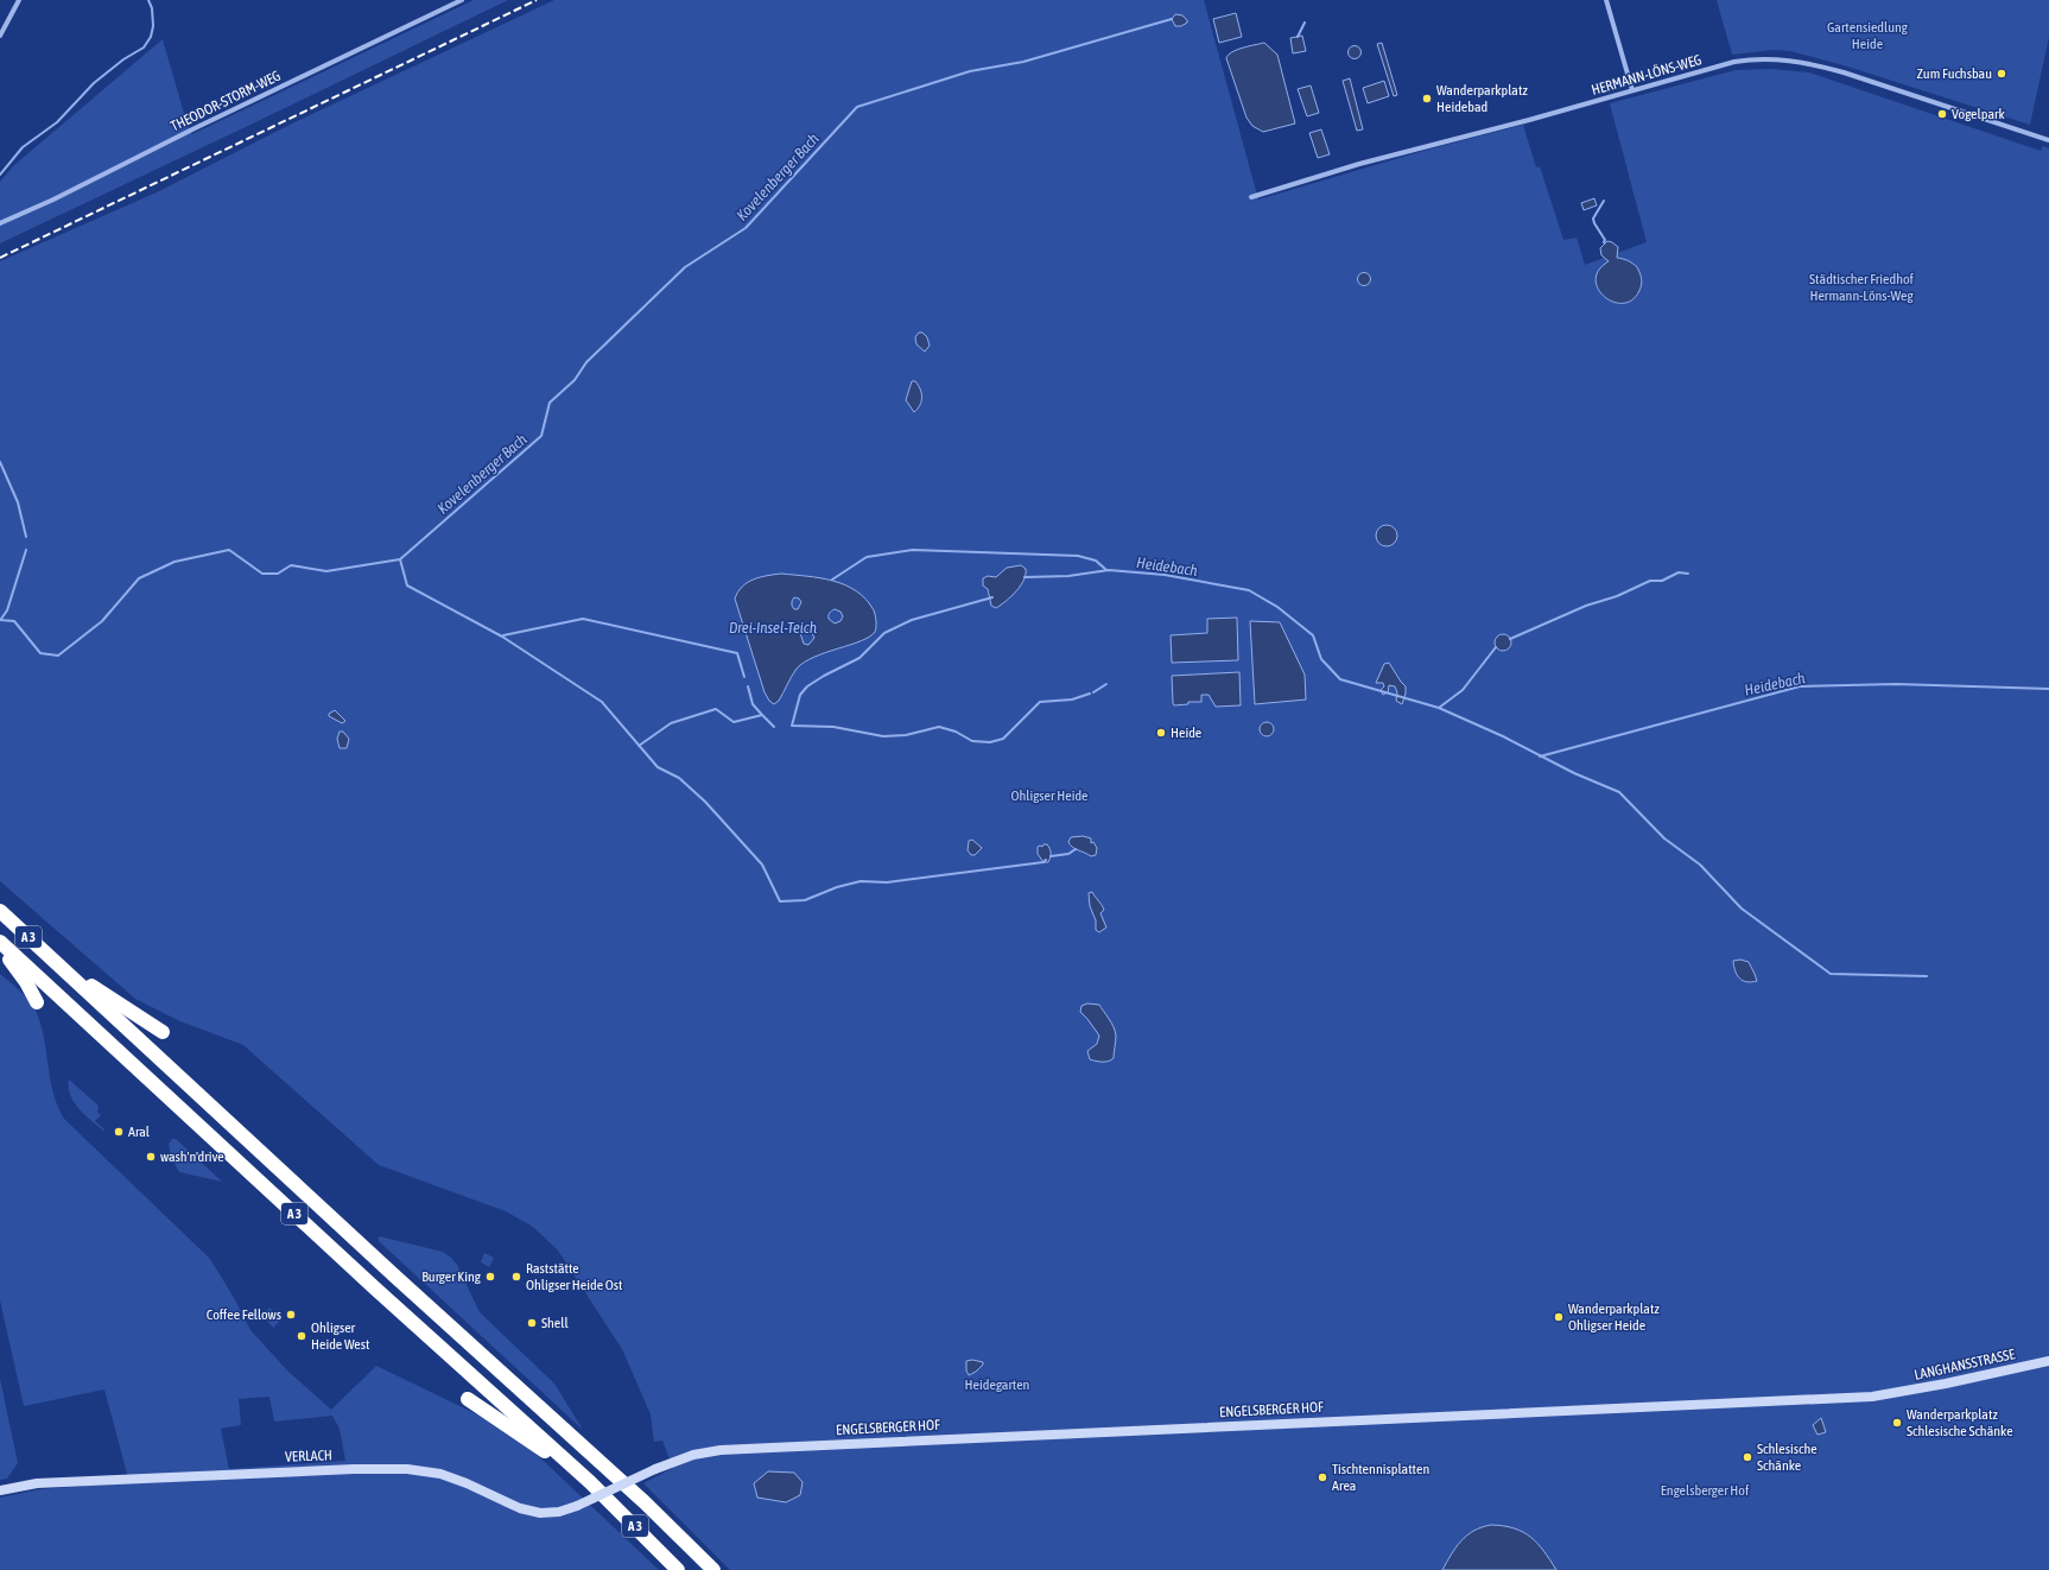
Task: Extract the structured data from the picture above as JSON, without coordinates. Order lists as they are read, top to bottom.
{
  "streets": {
    "highway": ["A 3"],
    "street": [
      "HERMANN-LÖNS-WEG",
      "THEODOR-STORM-WEG",
      "LANGHANSSTRASSE",
      "ENGELSBERGER HOF",
      "VERLACH"
    ]
  },
  "crossings": [
    ["LANGHANSSTRASSE", "ENGELSBERGER HOF"],
    ["ENGELSBERGER HOF", "VERLACH"]
  ],
  "water": ["Kovelenberger Bach", "Heidebach", "Drei-Insel-Teich"],
  "parks": [
    "Gartensiedlung Heide",
    "Städtischer Friedhof Hermann-Löns-Weg",
    "Ohligser Heide",
    "Heidegarten",
    "Engelsberger Hof"
  ],
  "places": [
    "Zum Fuchsbau",
    "Wanderparkplatz Heidebad",
    "Vogelpark",
    "Heide",
    "Aral",
    "wash'n'drive",
    "Burger King",
    "Raststätte Ohligser Heide Ost",
    "Coffee Fellows",
    "Wanderparkplatz Ohligser Heide",
    "Shell",
    "Ohligser Heide West",
    "Wanderparkplatz Schlesische Schänke",
    "Schlesische Schänke",
    "Tischtennisplatten Area"
  ]
}
